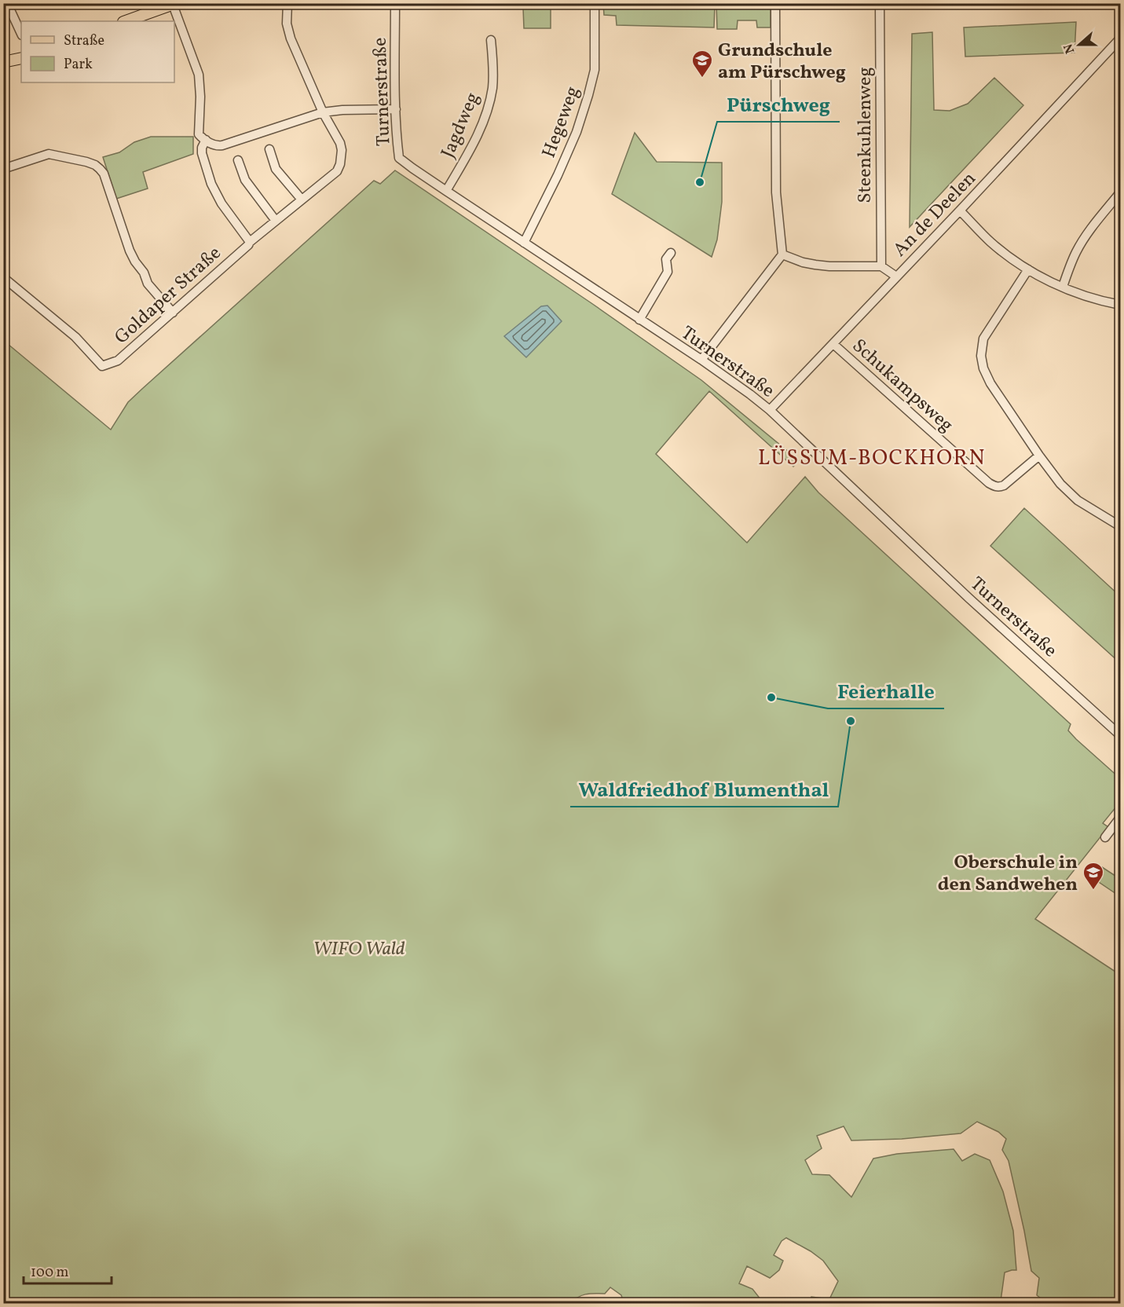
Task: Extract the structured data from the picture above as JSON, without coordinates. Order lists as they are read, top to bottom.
{
  "streets": {
    "street": [
      "Turnerstraße",
      "Hegeweg",
      "Jagdweg",
      "Steenkuhlenweg",
      "An de Deelen",
      "Goldaper Straße",
      "Schukampsweg"
    ]
  },
  "crossings": [
    ["Turnerstraße", "Hegeweg"],
    ["Turnerstraße", "Jagdweg"],
    ["Turnerstraße", "An de Deelen"],
    ["An de Deelen", "Schukampsweg"]
  ],
  "districts": ["LÜSSUM-BOCKHORN"],
  "parks": ["WIFO Wald"],
  "places": {
    "school or university": ["Grundschule am Pürschweg", "Oberschule in den Sandwehen"],
    "other": ["Pürschweg", "Feierhalle", "Waldfriedhof Blumenthal"]
  },
  "legend": ["Straße", "Park"],
  "scale_bar": "100 m",
  "north": "left"
}
